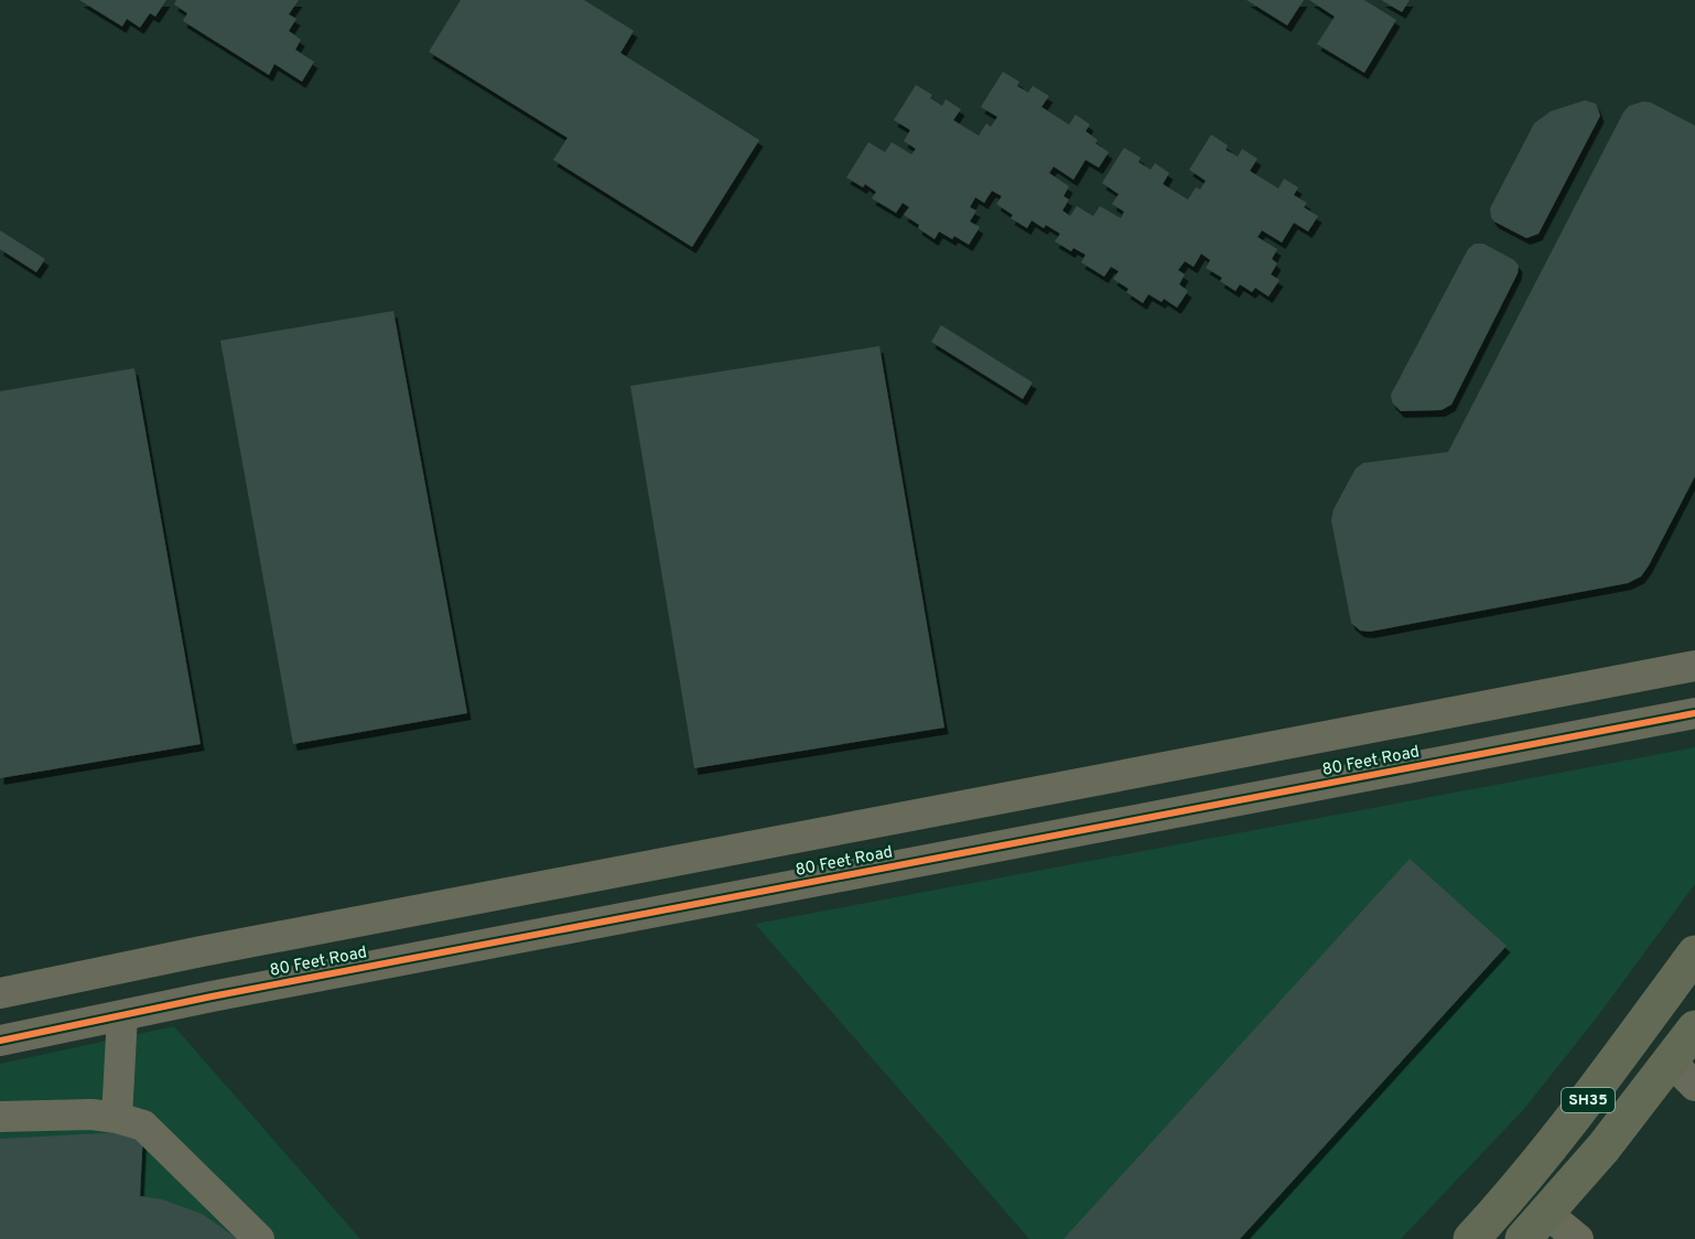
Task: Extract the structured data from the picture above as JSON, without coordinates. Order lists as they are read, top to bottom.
{
  "streets": {
    "main road": ["SH35"],
    "street": ["80 Feet Road"]
  }
}
